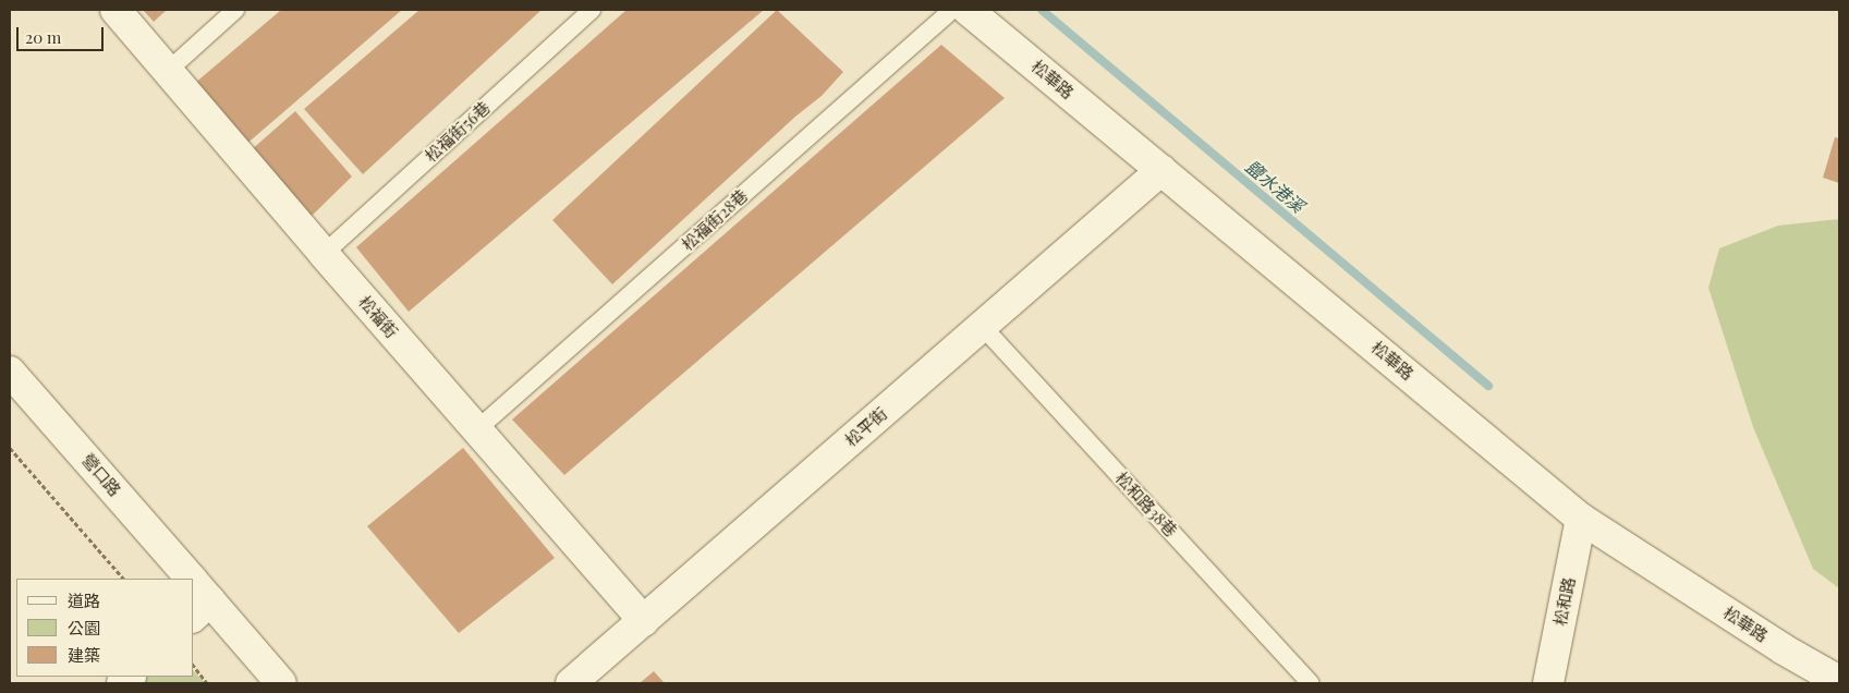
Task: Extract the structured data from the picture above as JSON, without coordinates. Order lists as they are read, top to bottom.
{
  "streets": {
    "street": [
      "松華路",
      "松福街",
      "松平街",
      "營口路",
      "松和路"
    ],
    "lane": ["松福街56巷", "松福街28巷", "松和路38巷"]
  },
  "crossings": [
    ["松華路", "松平街"],
    ["松華路", "松和路"],
    ["松福街56巷", "松福街"],
    ["松福街28巷", "松福街"],
    ["松福街", "松平街"],
    ["松平街", "松和路38巷"]
  ],
  "water": ["鹽水港溪"],
  "legend": ["道路", "公園", "建築"],
  "scale_bar": "20 m"
}
